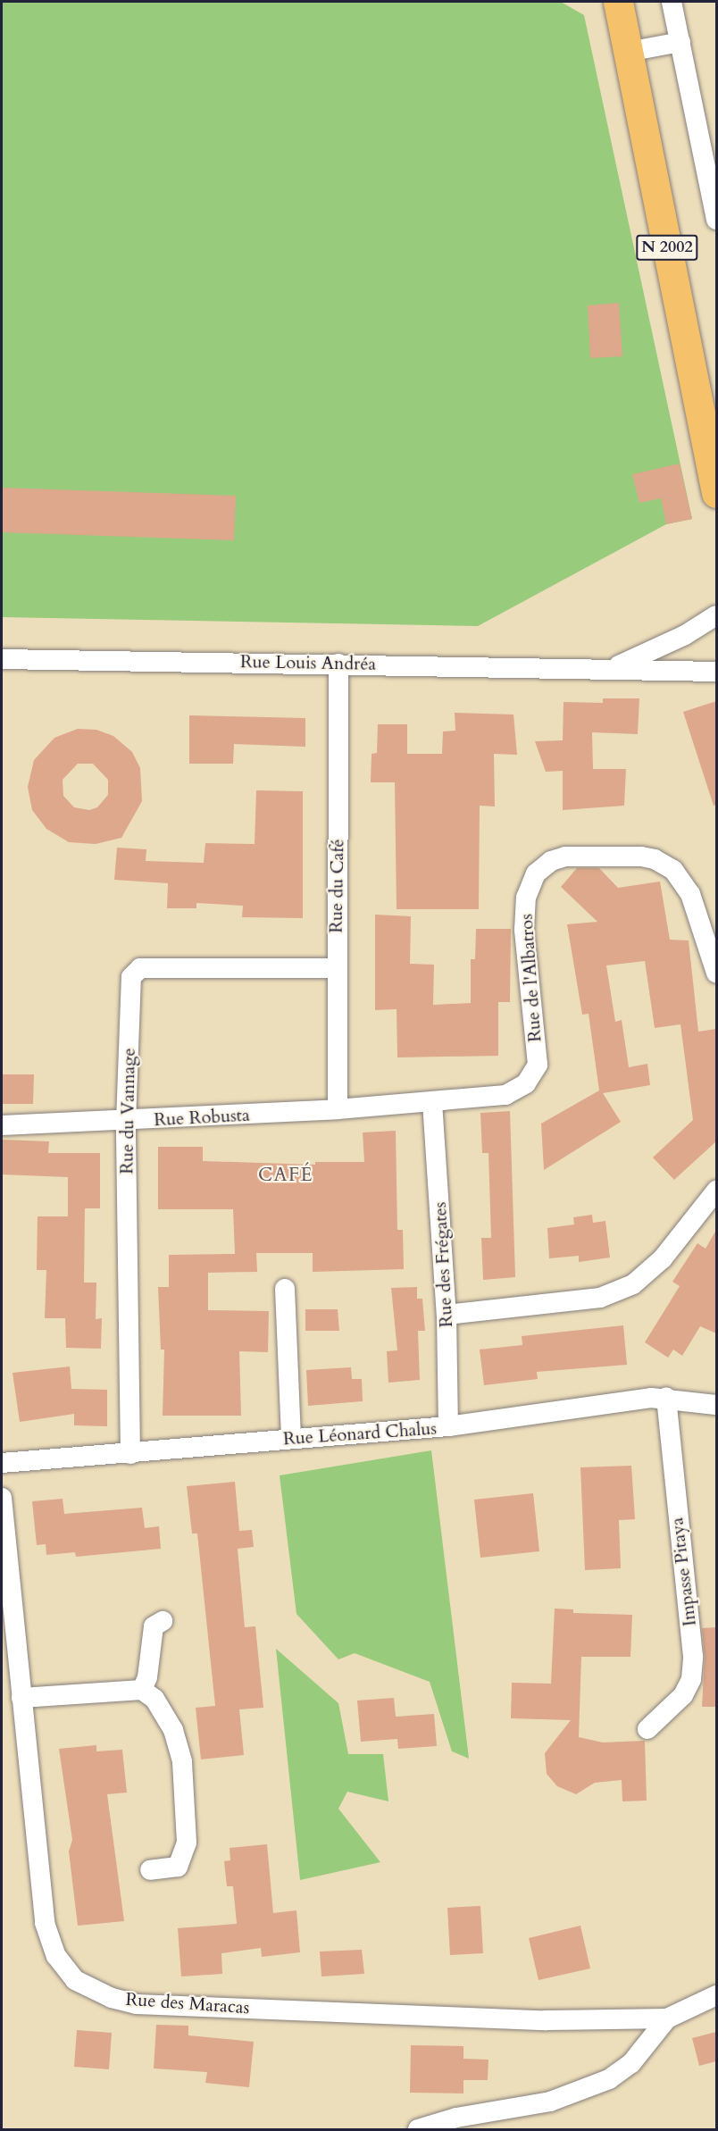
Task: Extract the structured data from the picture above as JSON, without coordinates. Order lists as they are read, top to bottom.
{
  "streets": {
    "main road": ["N 2002"],
    "street": [
      "Rue Louis Andréa",
      "Rue du Café",
      "Rue de l'Albatros",
      "Rue du Vannage",
      "Rue Robusta",
      "Rue des Frégates",
      "Rue Léonard Chalus",
      "Impasse Pitaya",
      "Rue des Maracas"
    ]
  },
  "crossings": [
    ["Rue Louis Andréa", "Rue du Café"],
    ["Rue du Café", "Rue du Vannage"],
    ["Rue du Café", "Rue Robusta"],
    ["Rue de l'Albatros", "Rue Robusta"],
    ["Rue de l'Albatros", "Rue des Frégates"],
    ["Rue du Vannage", "Rue Robusta"],
    ["Rue du Vannage", "Rue Léonard Chalus"],
    ["Rue Robusta", "Rue des Frégates"],
    ["Rue des Frégates", "Rue Léonard Chalus"],
    ["Rue Léonard Chalus", "Impasse Pitaya"]
  ],
  "districts": ["CAFÉ"]
}
